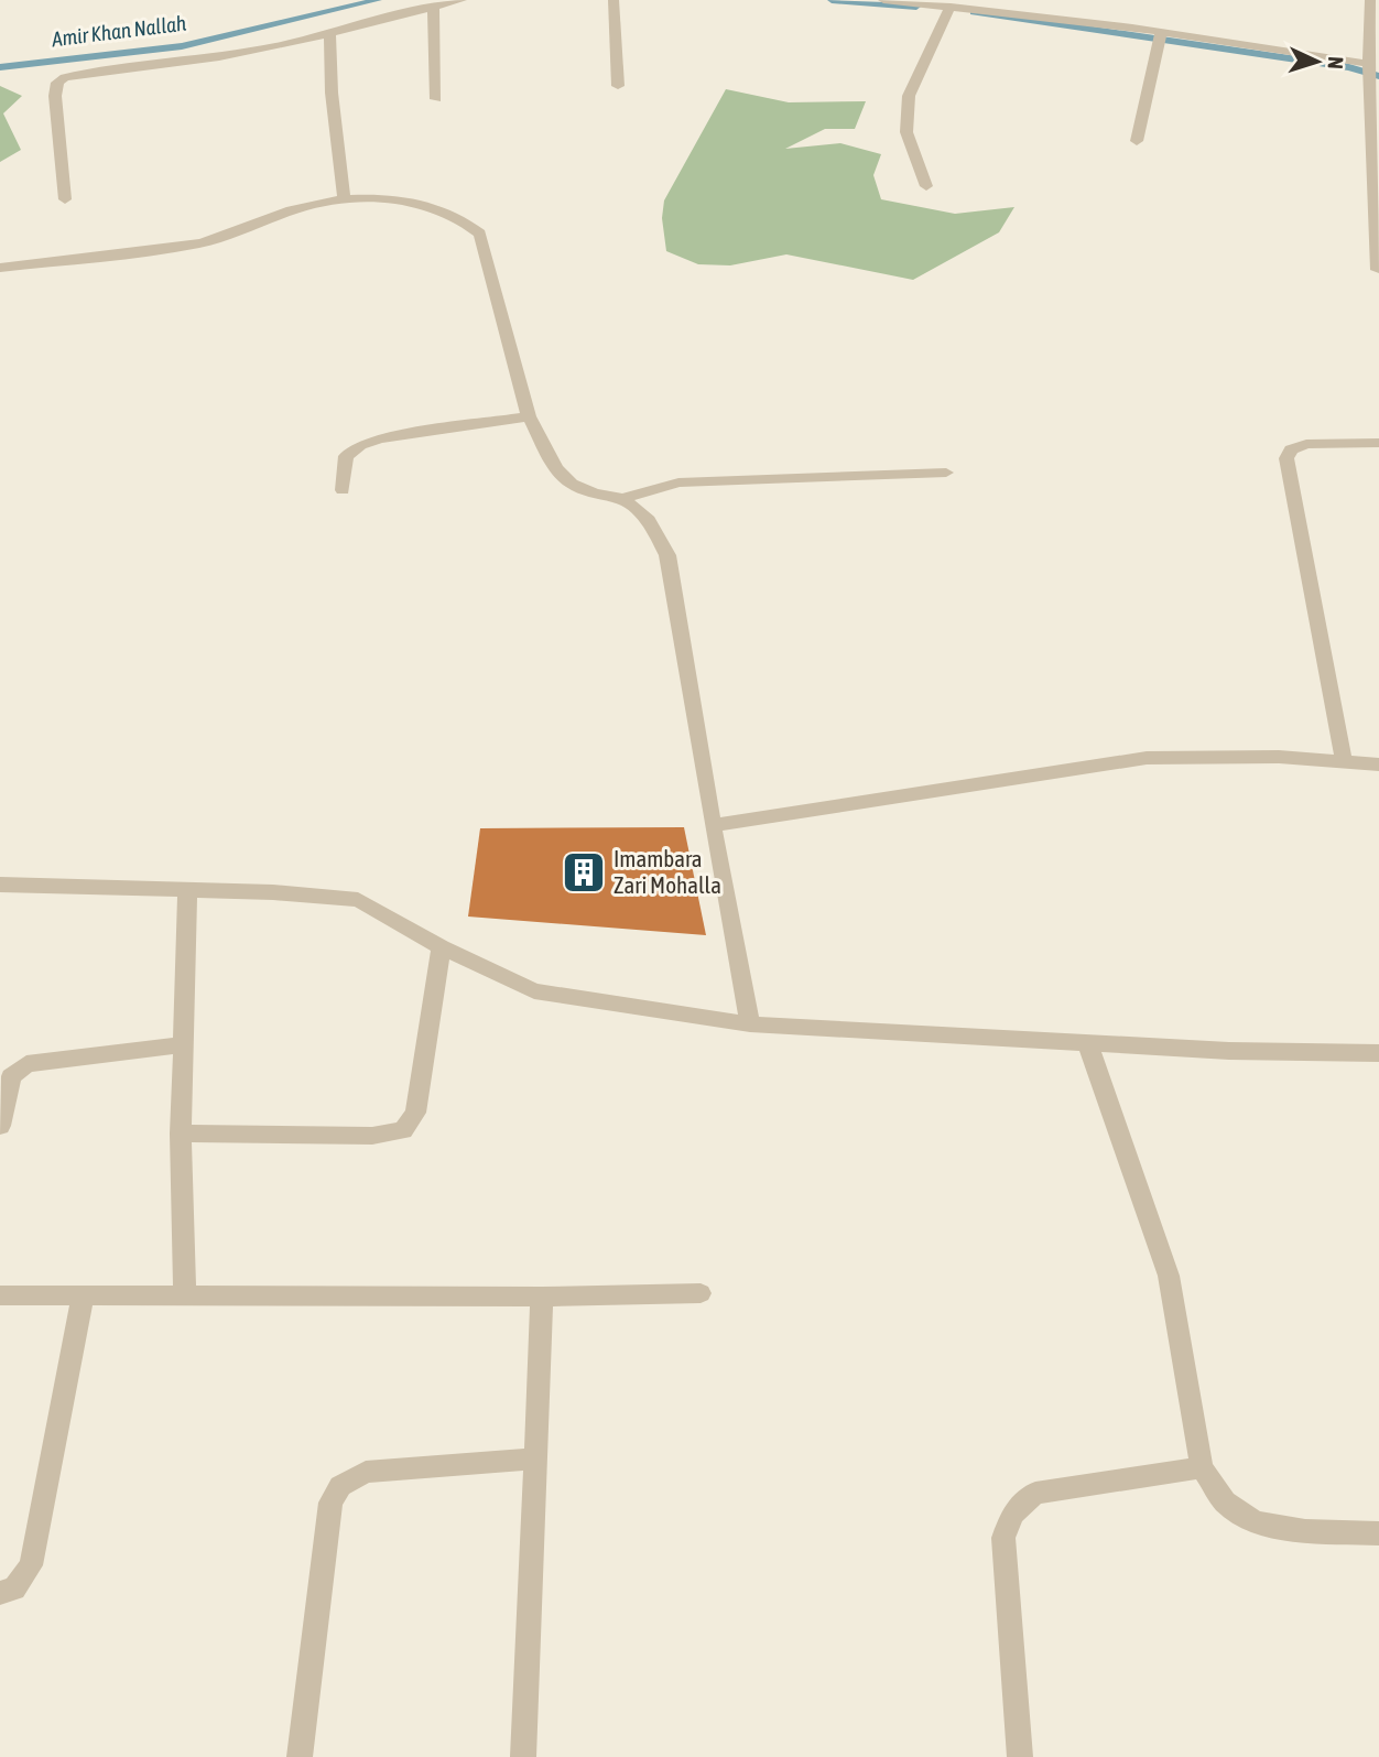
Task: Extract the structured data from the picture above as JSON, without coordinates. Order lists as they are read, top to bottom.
{
  "water": ["Amir Khan Nallah"],
  "places": {
    "building": ["Imambara Zari Mohalla"]
  },
  "north": "right"
}
